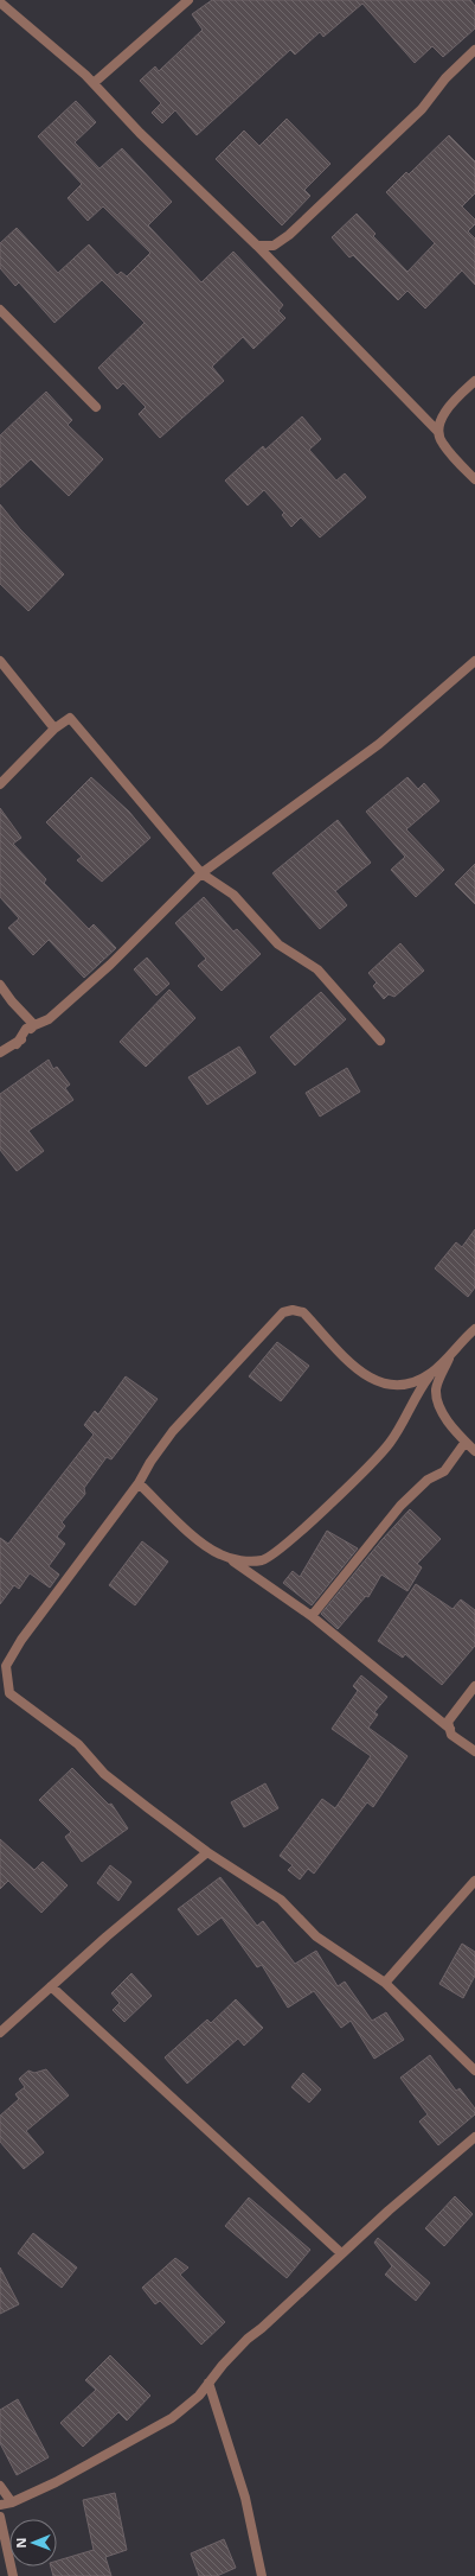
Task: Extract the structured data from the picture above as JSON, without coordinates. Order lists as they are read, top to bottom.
{
  "north": "left"
}
